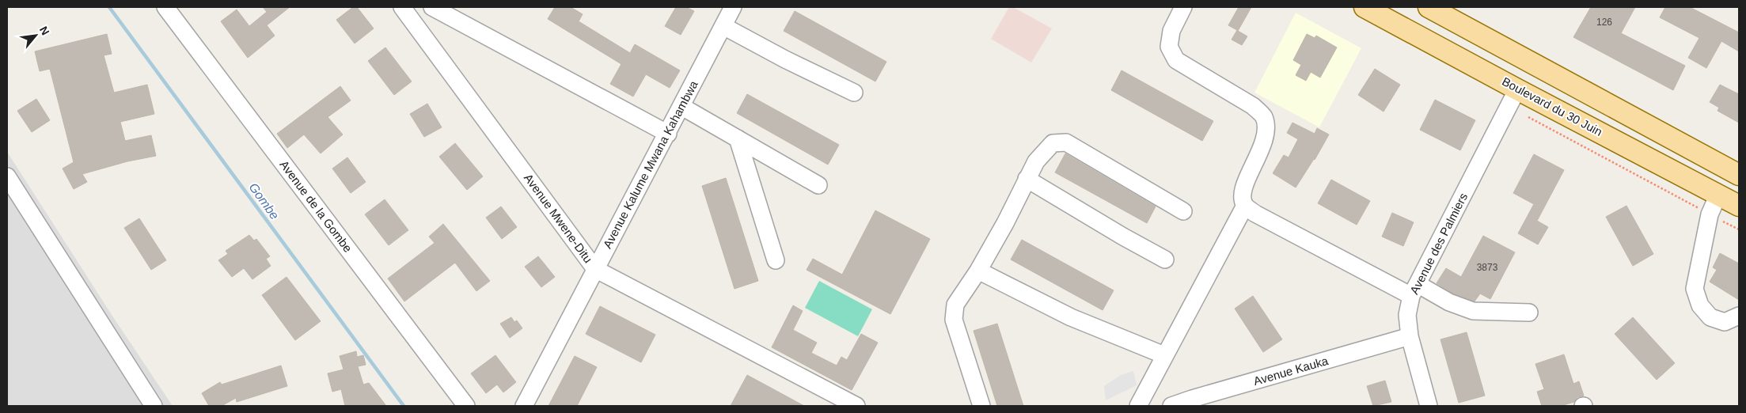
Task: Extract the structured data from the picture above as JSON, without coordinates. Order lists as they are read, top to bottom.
{
  "streets": {
    "main road": ["Boulevard du 30 Juin"],
    "street": [
      "Avenue Kalume Mwana Kahambwa",
      "Avenue de la Gombe",
      "Avenue Mwene-Ditu",
      "Avenue des Palmiers",
      "Avenue Kauka"
    ]
  },
  "crossings": [
    ["Boulevard du 30 Juin", "Avenue des Palmiers"],
    ["Avenue Kalume Mwana Kahambwa", "Avenue Mwene-Ditu"],
    ["Avenue des Palmiers", "Avenue Kauka"]
  ],
  "water": ["Gombe"],
  "house_numbers": ["126", "3873"],
  "north": "top right"
}
